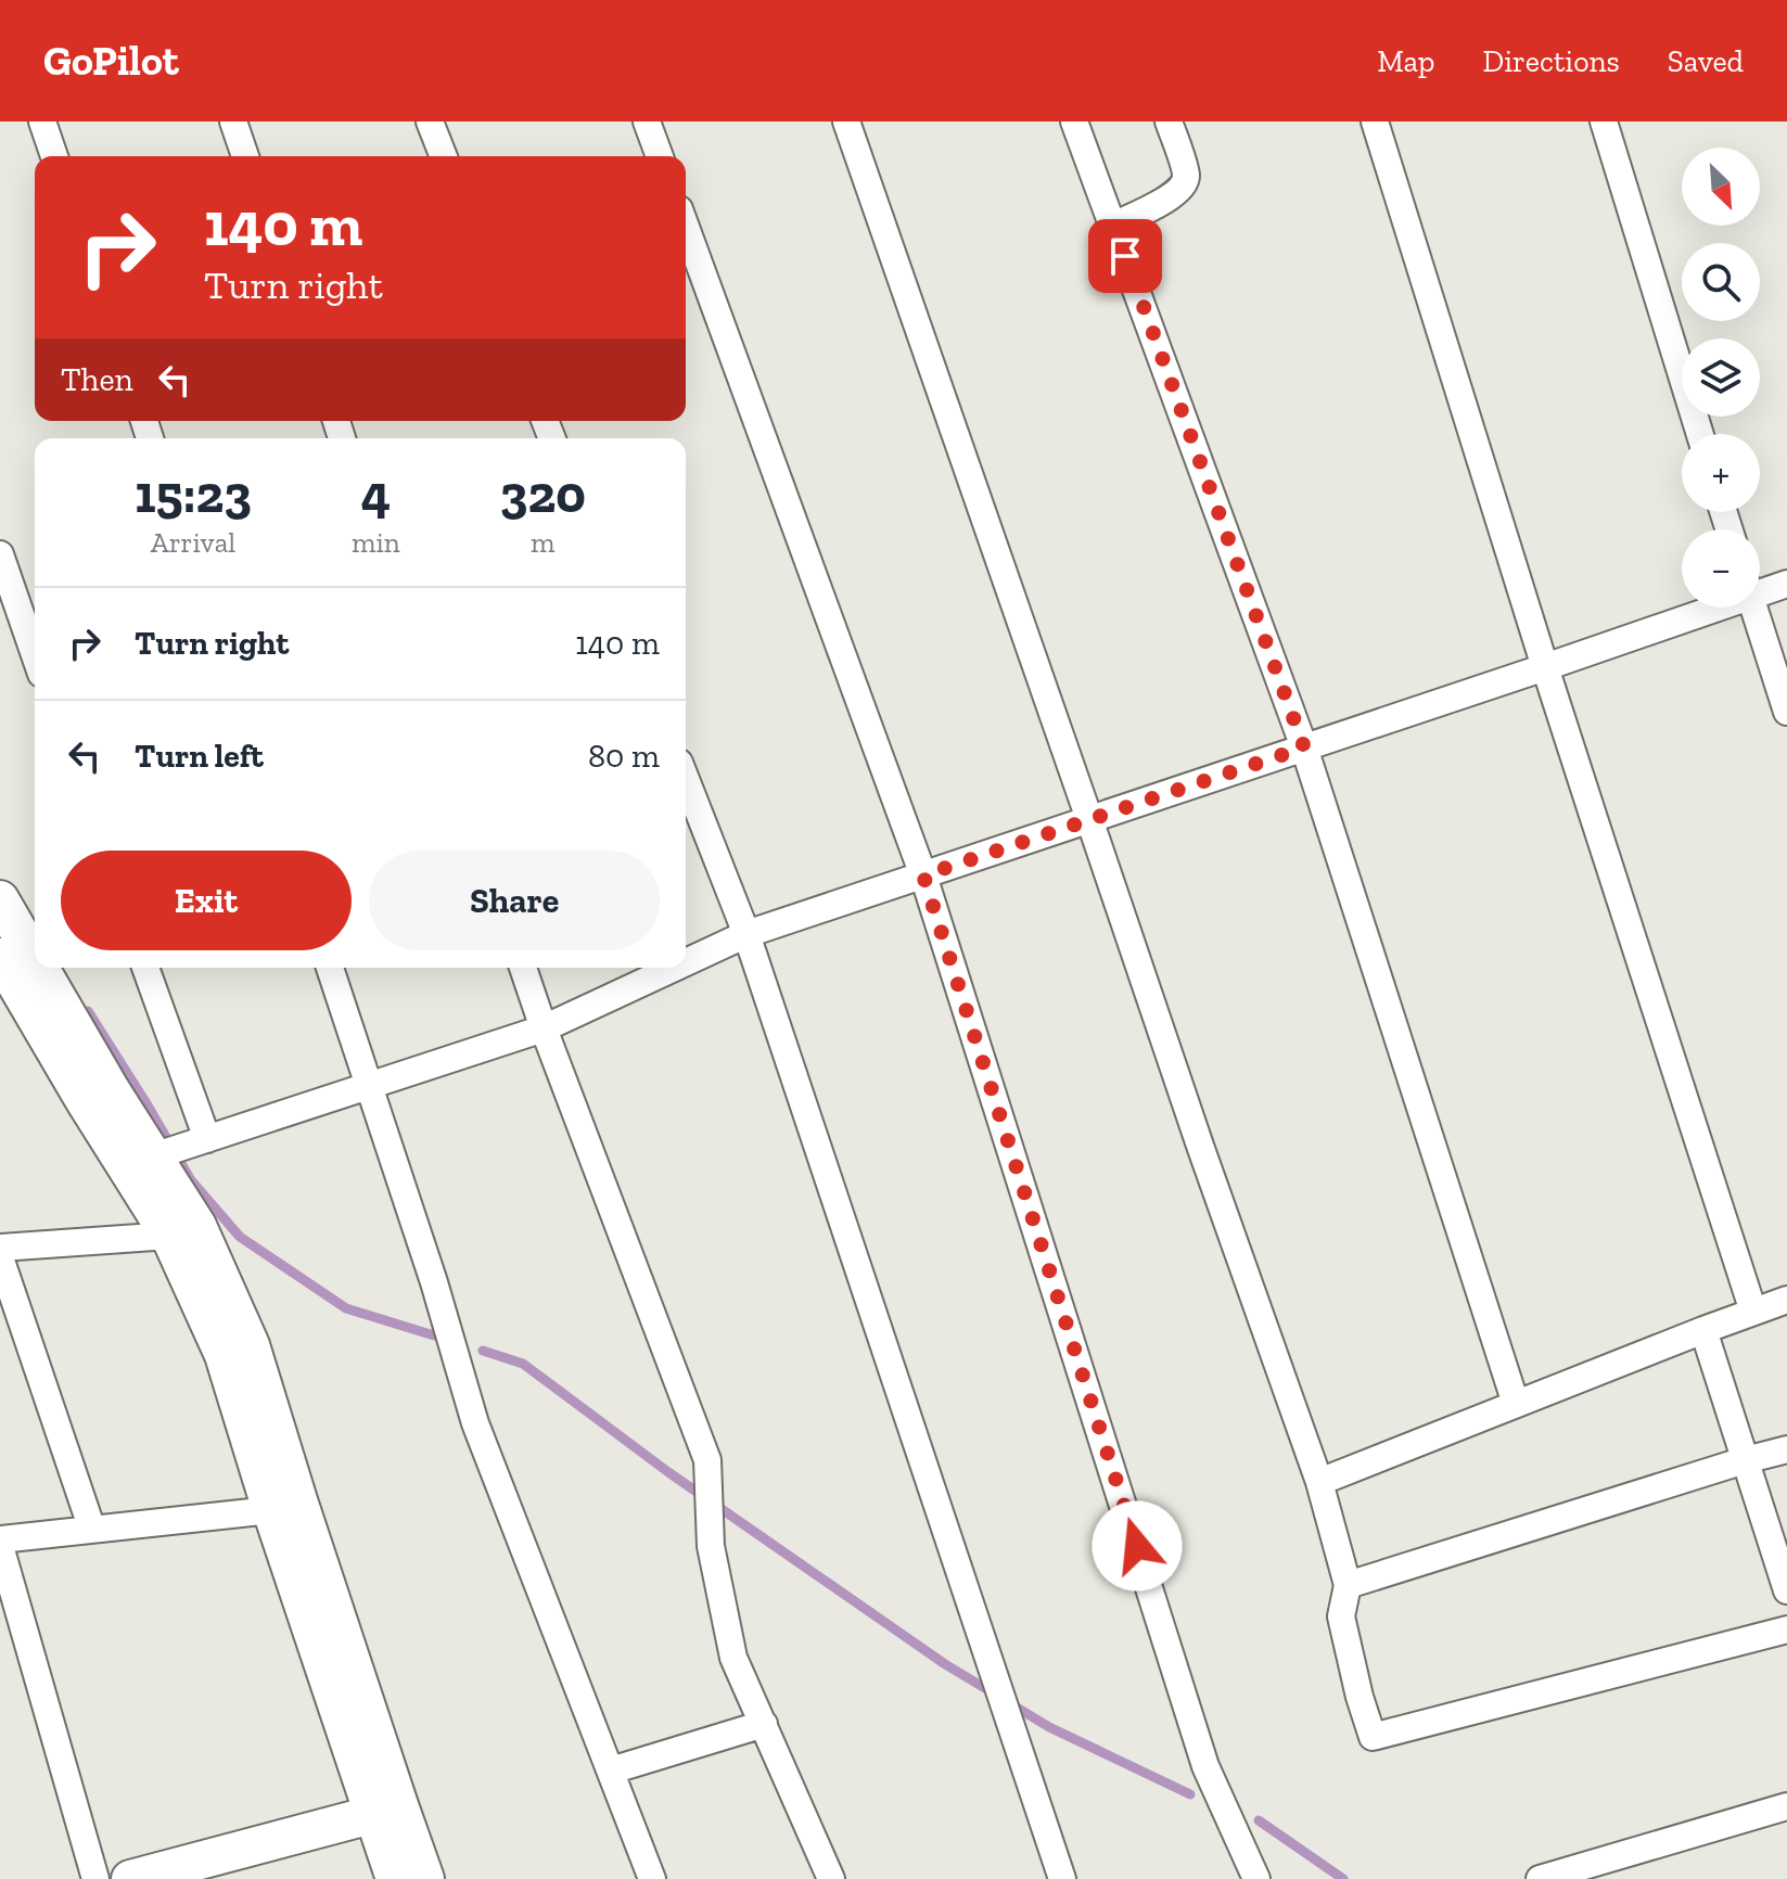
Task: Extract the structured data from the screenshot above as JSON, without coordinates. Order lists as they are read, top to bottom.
{
  "north": "bottom right",
  "page": {
    "header": "GoPilot",
    "nav": ["Map", "Directions", "Saved"],
    "map_buttons": ["+", "−"],
    "turn": ["140 m", "Turn right"],
    "then": "Then",
    "eta": [
      "15:23",
      "Arrival",
      "4",
      "min",
      "320",
      "m"
    ],
    "list": [
      {
        "name": "Turn right",
        "value": "140 m"
      },
      {
        "name": "Turn left",
        "value": "80 m"
      }
    ],
    "buttons": ["Exit", "Share"]
  }
}
